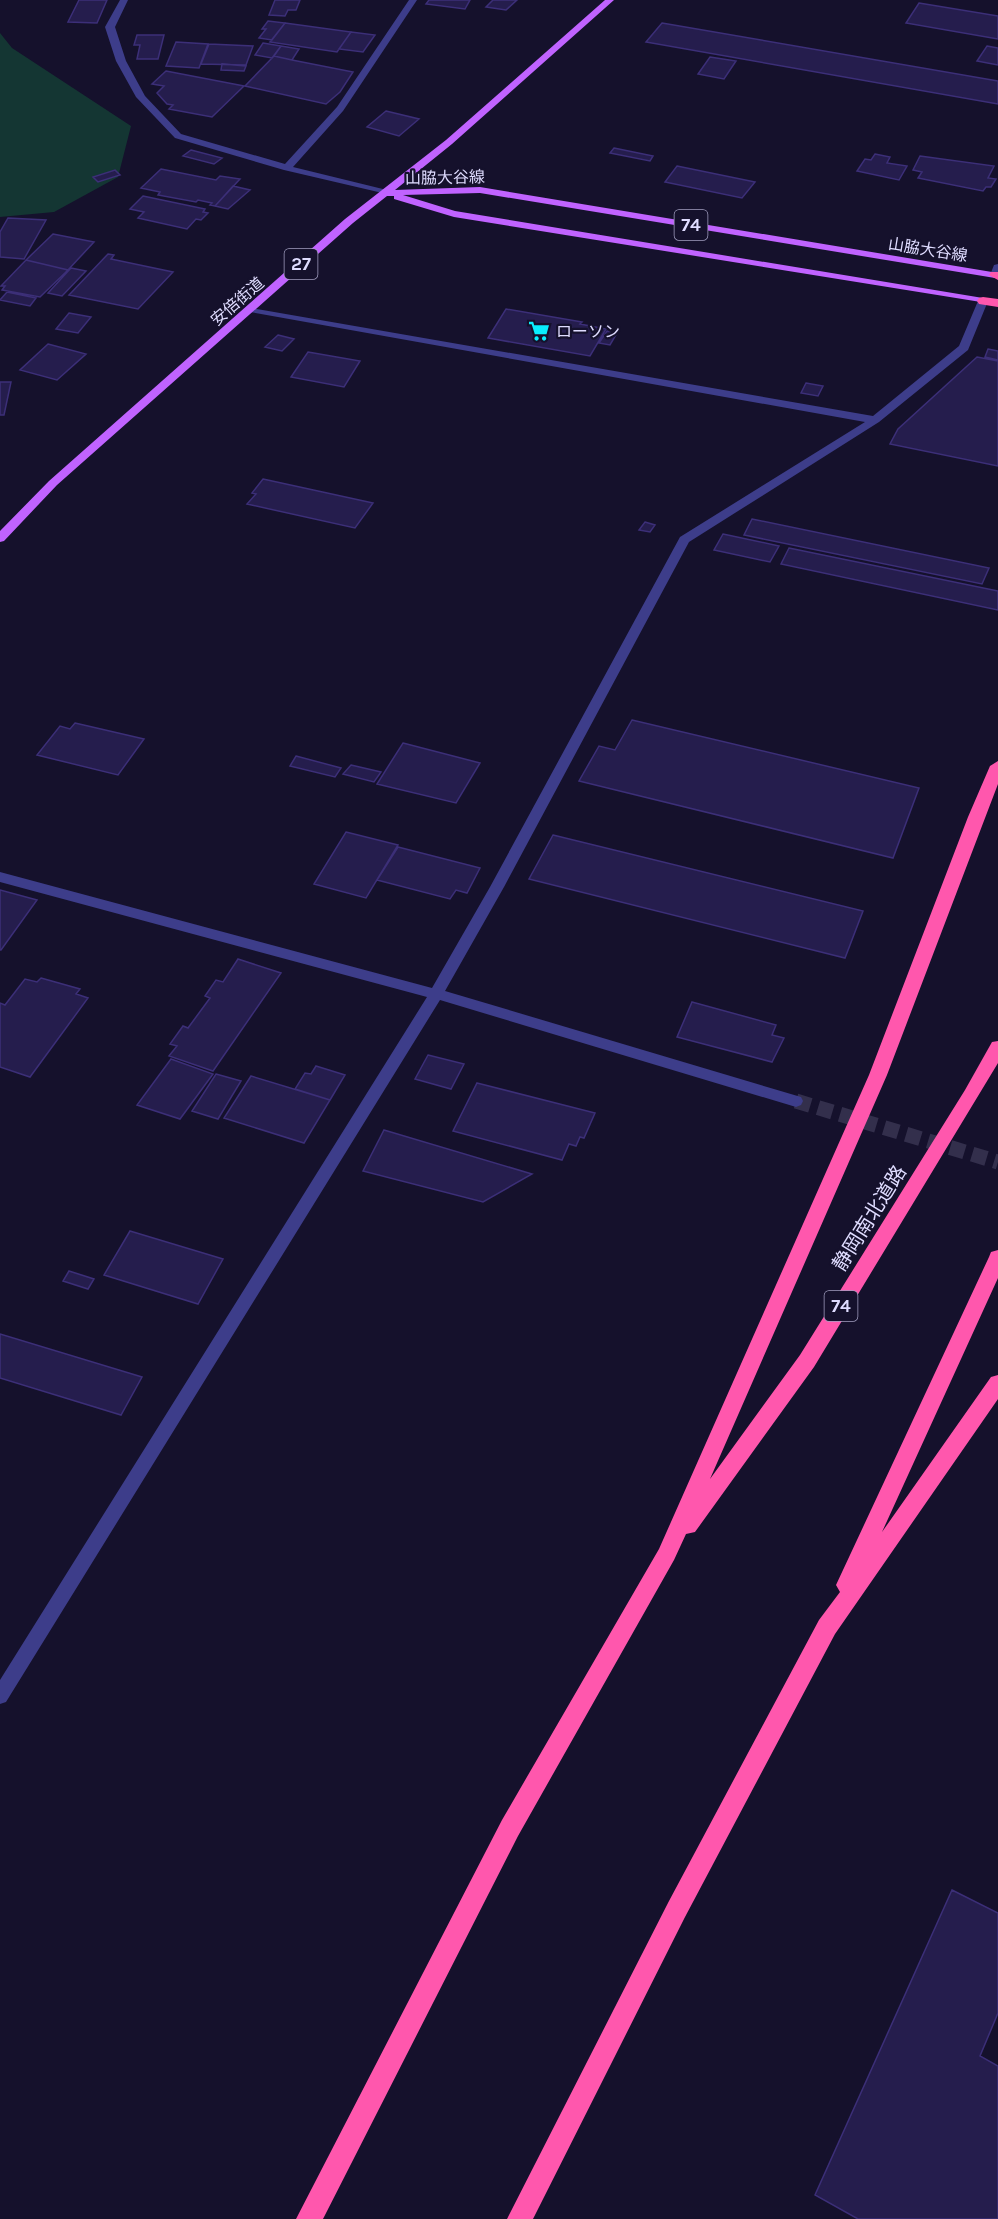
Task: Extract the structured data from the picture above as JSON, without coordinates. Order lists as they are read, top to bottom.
{
  "streets": {
    "highway": ["74", "静岡南北道路"],
    "main road": ["山脇大谷線", "27", "安倍街道"]
  },
  "crossings": [
    ["山脇大谷線", "安倍街道"]
  ],
  "places": {
    "supermarket": ["ローソン"]
  }
}
